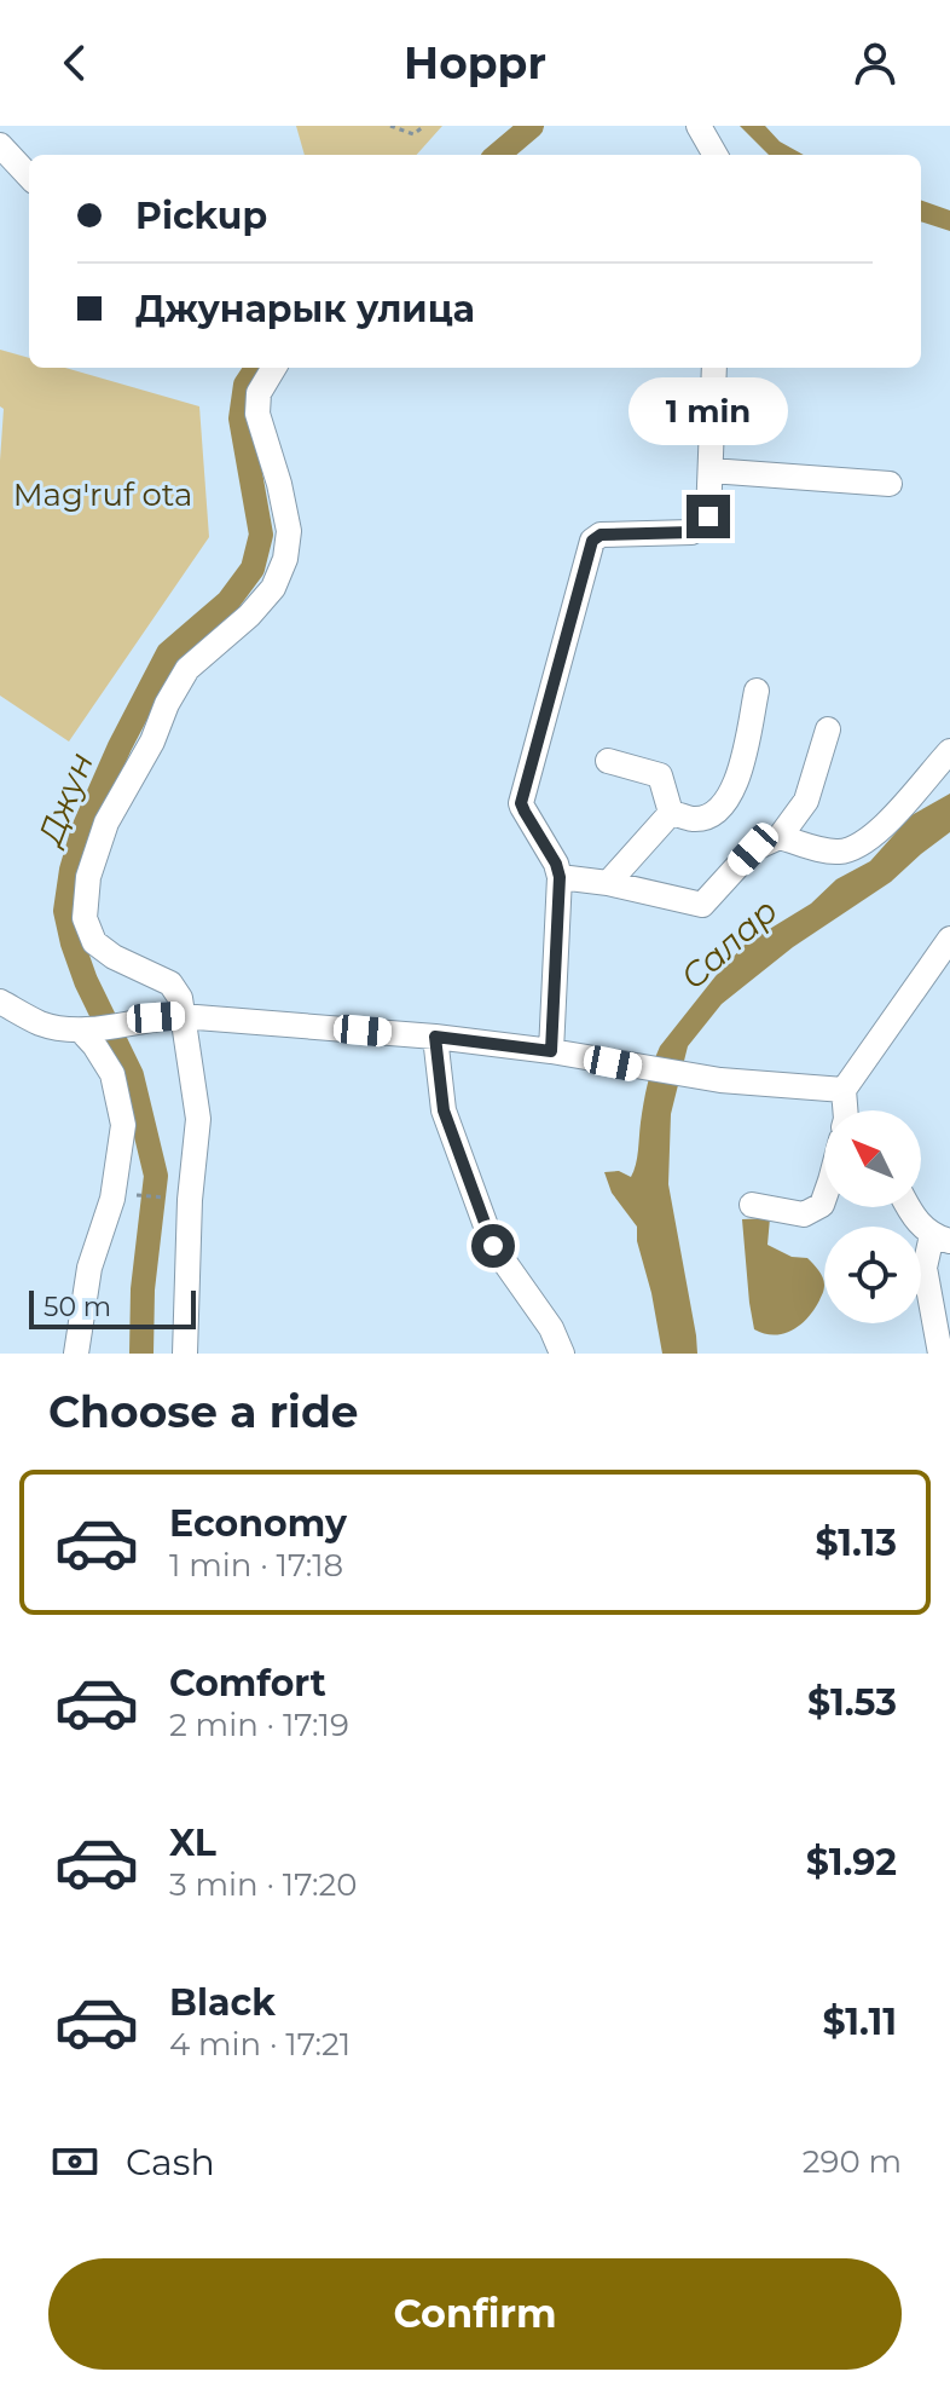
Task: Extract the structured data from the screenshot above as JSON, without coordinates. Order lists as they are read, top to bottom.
{
  "water": ["Джун", "Салар"],
  "parks": ["Mag'ruf ota"],
  "scale_bar": "50 m",
  "north": "top left",
  "page": {
    "header": "Hoppr",
    "banner": ["Pickup", "Джунарык улица"],
    "bubble": "1 min",
    "scale": "50 m",
    "heading": "Choose a ride",
    "list": [
      {
        "name": "Economy",
        "note": "1 min · 17:18",
        "value": "$1.13"
      },
      {
        "name": "Comfort",
        "note": "2 min · 17:19",
        "value": "$1.53"
      },
      {
        "name": "XL",
        "note": "3 min · 17:20",
        "value": "$1.92"
      },
      {
        "name": "Black",
        "note": "4 min · 17:21",
        "value": "$1.11"
      }
    ],
    "pay": ["Cash", "290 m"],
    "buttons": "Confirm"
  }
}
